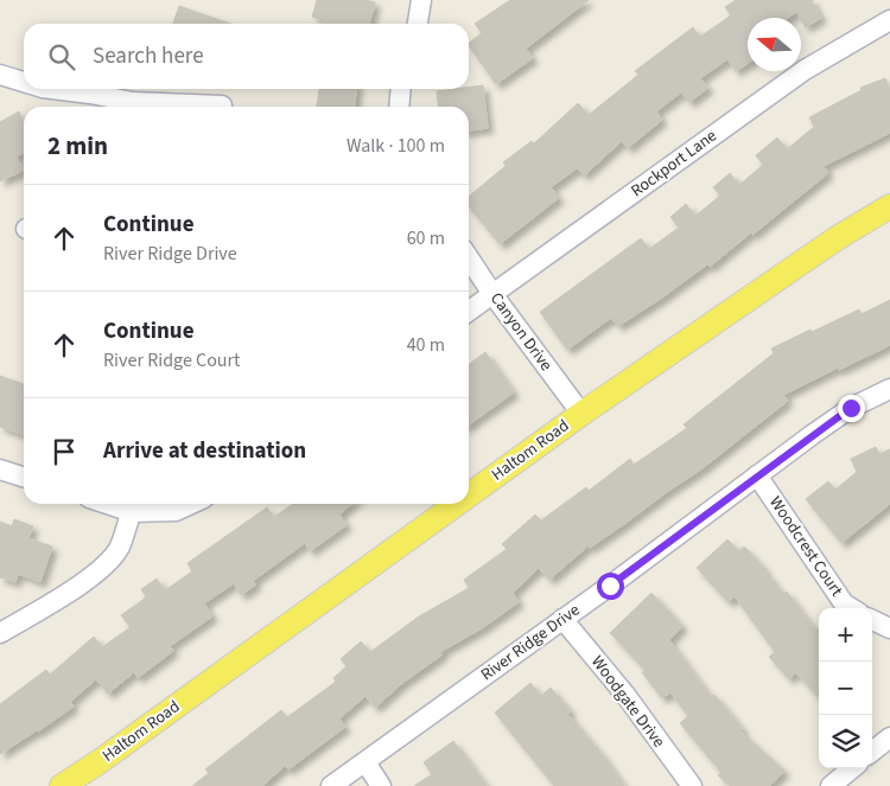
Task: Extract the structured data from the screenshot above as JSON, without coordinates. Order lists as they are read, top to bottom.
{
  "streets": {
    "main road": ["Haltom Road"],
    "street": [
      "Rockport Lane",
      "Canyon Drive",
      "Woodcrest Court",
      "River Ridge Drive",
      "Woodgate Drive"
    ]
  },
  "crossings": [
    ["Rockport Lane", "Canyon Drive"],
    ["Canyon Drive", "Haltom Road"],
    ["Woodcrest Court", "River Ridge Drive"],
    ["River Ridge Drive", "Woodgate Drive"]
  ],
  "north": "left",
  "page": {
    "search": "Search here",
    "heading": ["2 min", "Walk · 100 m"],
    "list": [
      ["Continue", "River Ridge Drive", "60 m"],
      ["Continue", "River Ridge Court", "40 m"],
      "Arrive at destination"
    ],
    "map_buttons": ["+", "−"]
  }
}
